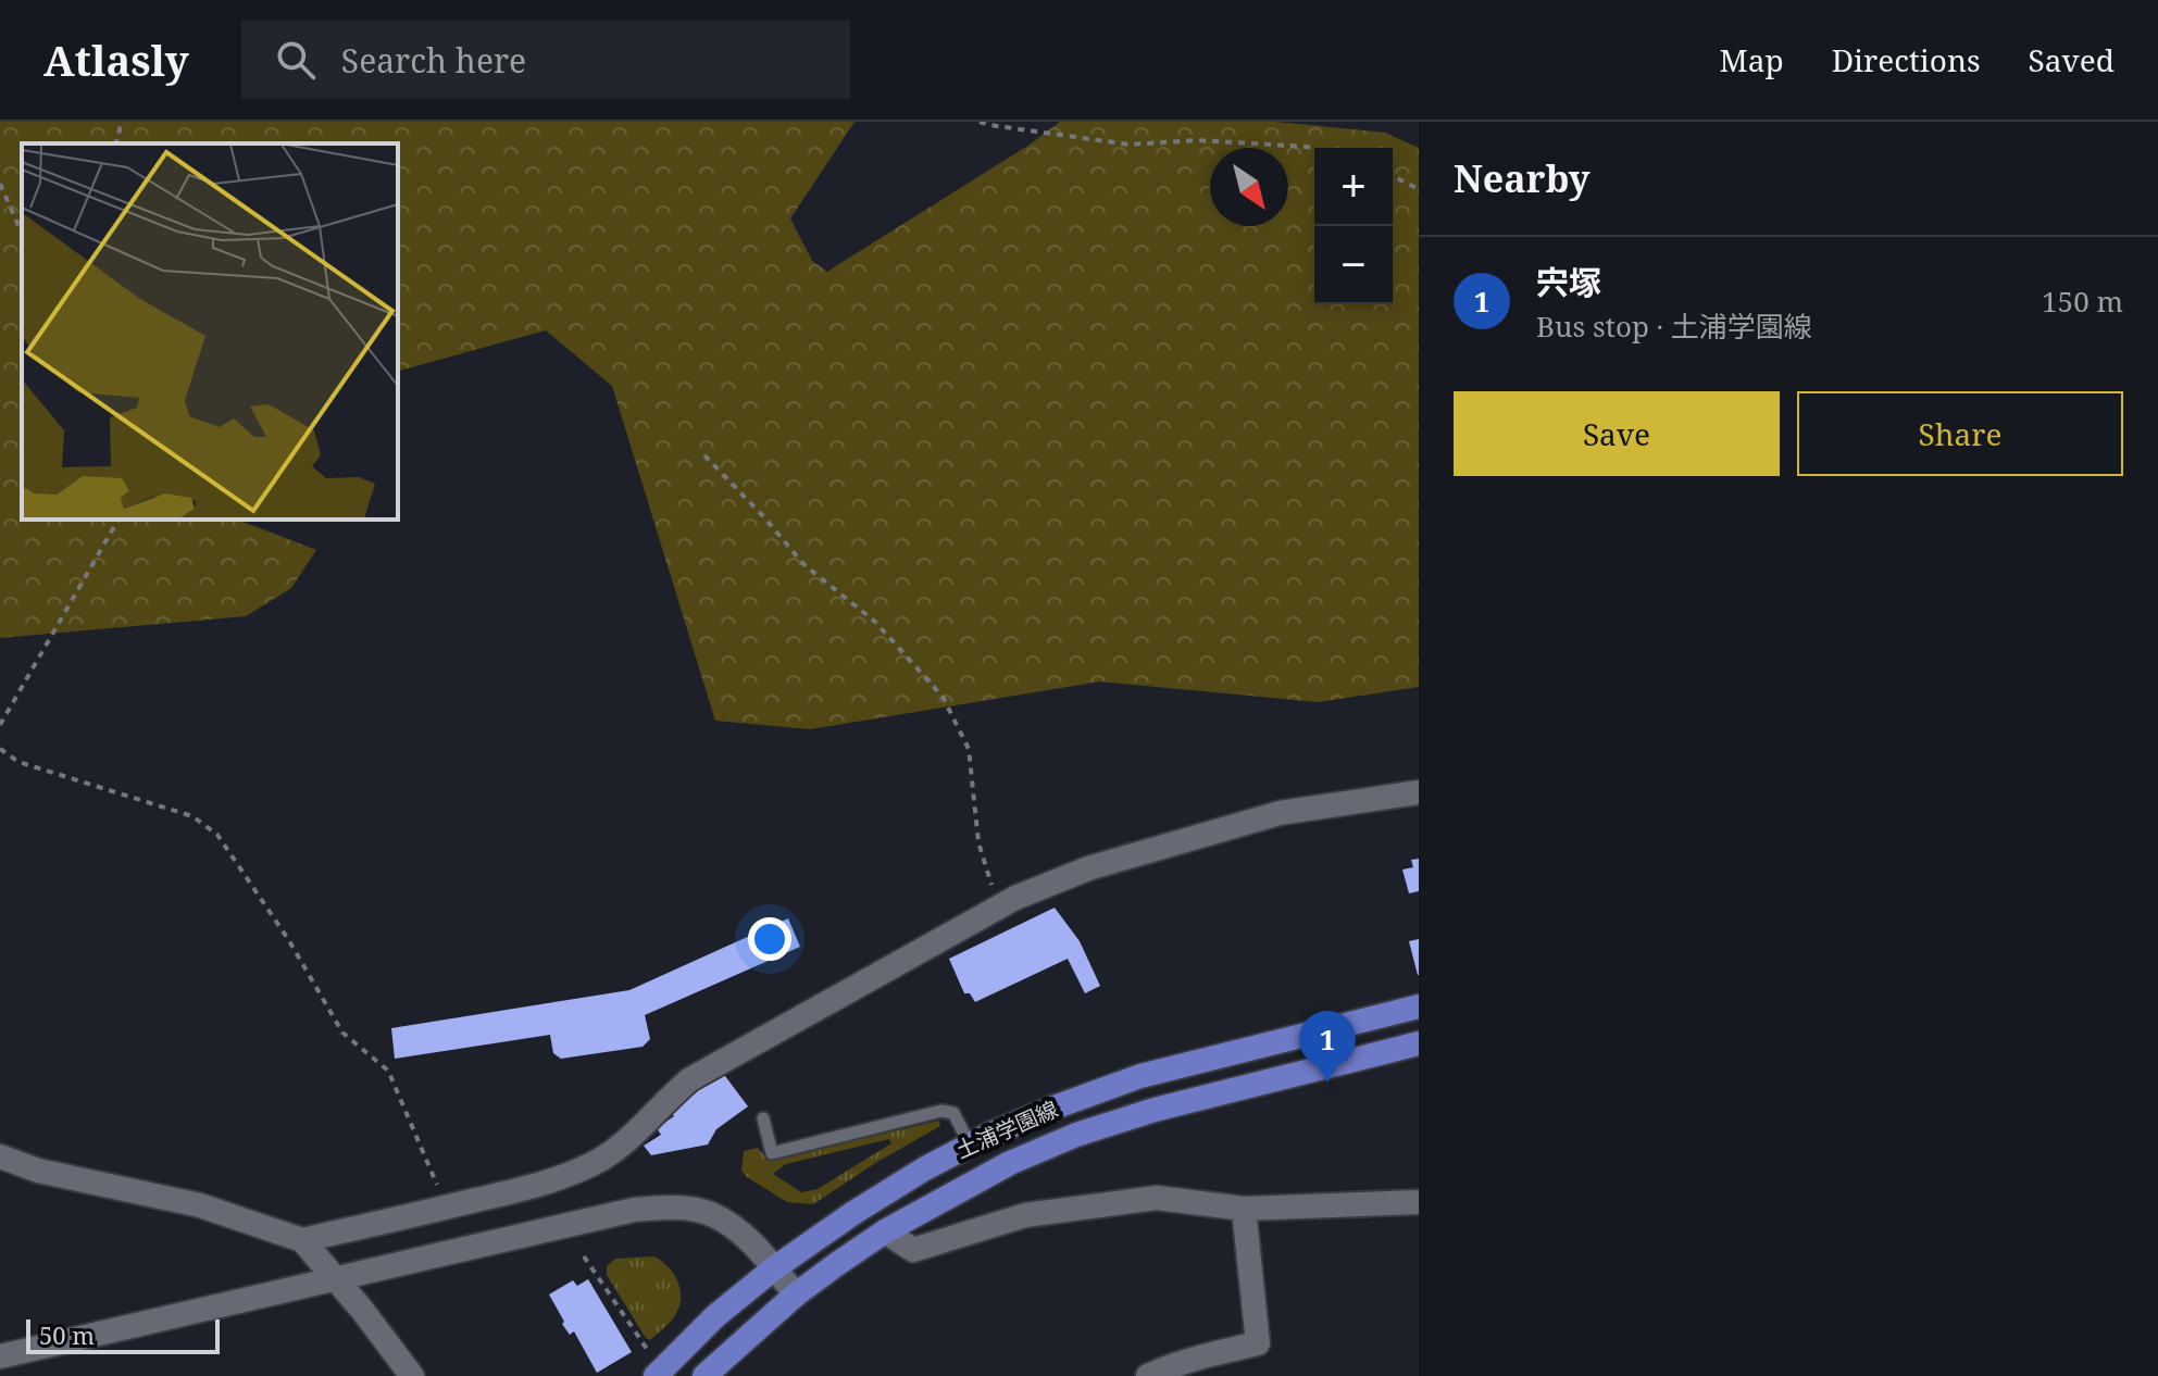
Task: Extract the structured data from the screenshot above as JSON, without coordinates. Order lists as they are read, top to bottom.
{
  "streets": {
    "main road": ["土浦学園線"]
  },
  "scale_bar": "50 m",
  "north": "bottom right",
  "page": {
    "header": "Atlasly",
    "search": "Search here",
    "nav": ["Map", "Directions", "Saved"],
    "heading": "Nearby",
    "map_buttons": ["+", "−"],
    "list": [
      {
        "mark": "1",
        "name": "宍塚",
        "note": "Bus stop · 土浦学園線",
        "value": "150 m"
      }
    ],
    "buttons": ["Save", "Share"],
    "pins": "1",
    "scale": "50 m"
  }
}
